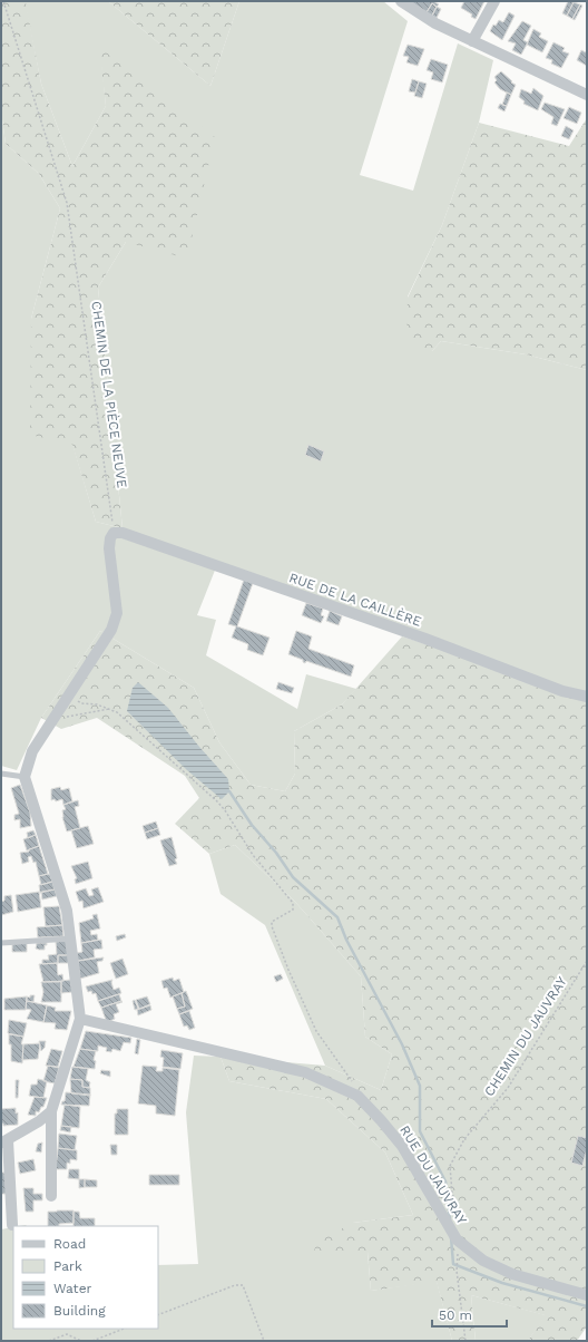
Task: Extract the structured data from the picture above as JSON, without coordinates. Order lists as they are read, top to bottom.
{
  "streets": {
    "street": ["RUE DE LA CAILLÈRE", "RUE DU JAUVRAY"],
    "path": ["CHEMIN DE LA PIÈCE NEUVE", "CHEMIN DU JAUVRAY"]
  },
  "crossings": [
    ["CHEMIN DE LA PIÈCE NEUVE", "RUE DE LA CAILLÈRE"],
    ["CHEMIN DU JAUVRAY", "RUE DU JAUVRAY"]
  ],
  "legend": [
    "Road",
    "Park",
    "Water",
    "Building"
  ],
  "scale_bar": "50 m"
}
